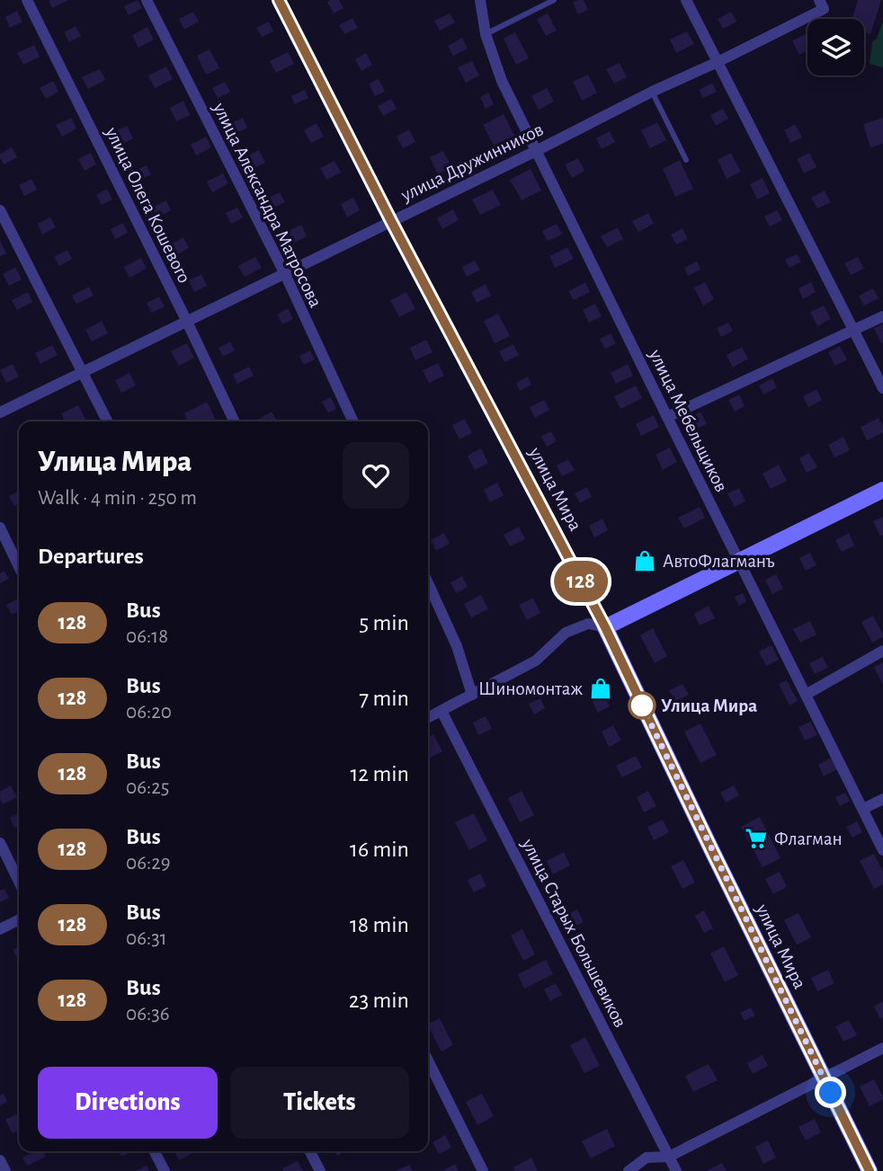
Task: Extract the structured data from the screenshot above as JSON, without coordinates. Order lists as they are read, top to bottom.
{
  "streets": {
    "street": [
      "улица Дружинников",
      "улица Олега Кошевого",
      "улица Александра Матросова",
      "улица Мебельщиков",
      "улица Мира",
      "улица Старых Большевиков"
    ]
  },
  "crossings": [
    ["улица Дружинников", "улица Олега Кошевого"],
    ["улица Дружинников", "улица Александра Матросова"],
    ["улица Дружинников", "улица Мебельщиков"],
    ["улица Дружинников", "улица Мира"]
  ],
  "places": {
    "shop": ["АвтоФлагманъ", "Шиномонтаж"],
    "other": ["Улица Мира"],
    "supermarket": ["Флагман"]
  },
  "lines": ["bus line 128"],
  "page": {
    "on_map": "128",
    "heading": [
      ["Улица Мира", "Walk · 4 min · 250 m"],
      "Departures"
    ],
    "list": [
      {
        "mark": "128",
        "name": "Bus",
        "note": "06:18",
        "value": "5 min"
      },
      {
        "mark": "128",
        "name": "Bus",
        "note": "06:20",
        "value": "7 min"
      },
      {
        "mark": "128",
        "name": "Bus",
        "note": "06:25",
        "value": "12 min"
      },
      {
        "mark": "128",
        "name": "Bus",
        "note": "06:29",
        "value": "16 min"
      },
      {
        "mark": "128",
        "name": "Bus",
        "note": "06:31",
        "value": "18 min"
      },
      {
        "mark": "128",
        "name": "Bus",
        "note": "06:36",
        "value": "23 min"
      }
    ],
    "buttons": ["Directions", "Tickets"]
  }
}
